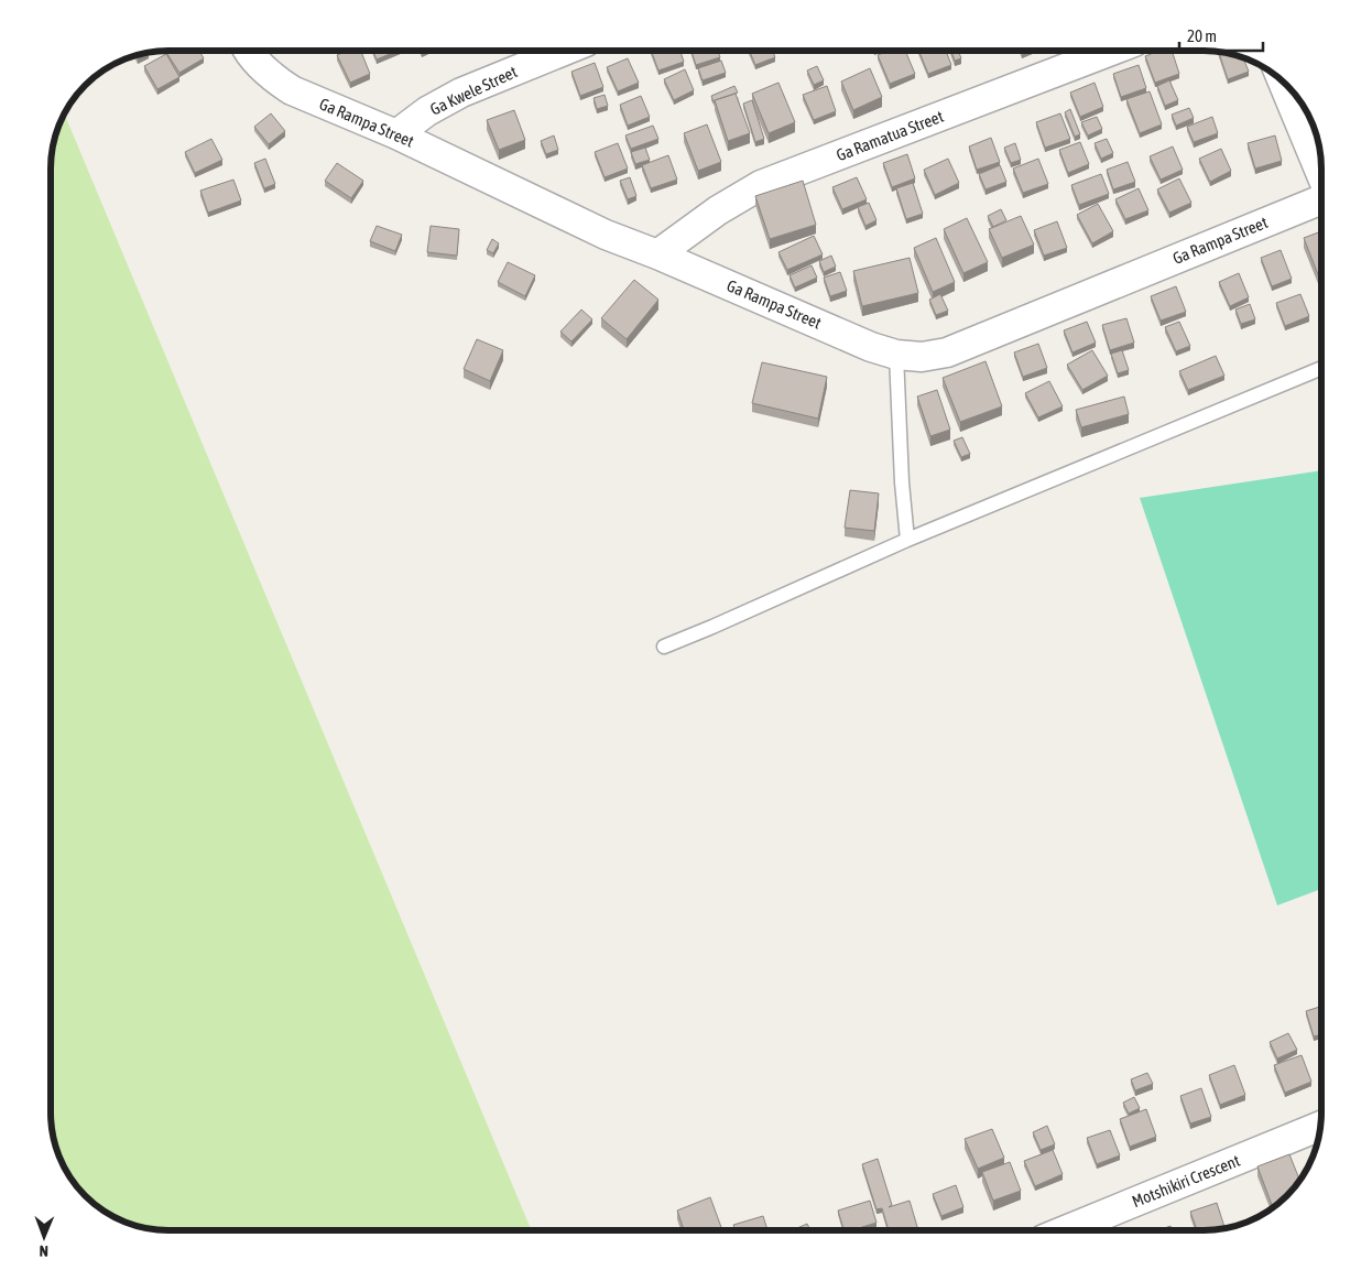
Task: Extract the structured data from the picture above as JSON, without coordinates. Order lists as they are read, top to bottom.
{
  "streets": {
    "street": [
      "Ga Kwele Street",
      "Ga Rampa Street",
      "Ga Ramatua Street",
      "Motshikiri Crescent"
    ]
  },
  "crossings": [
    ["Ga Kwele Street", "Ga Rampa Street"],
    ["Ga Rampa Street", "Ga Ramatua Street"]
  ],
  "scale_bar": "20 m",
  "north": "bottom"
}
